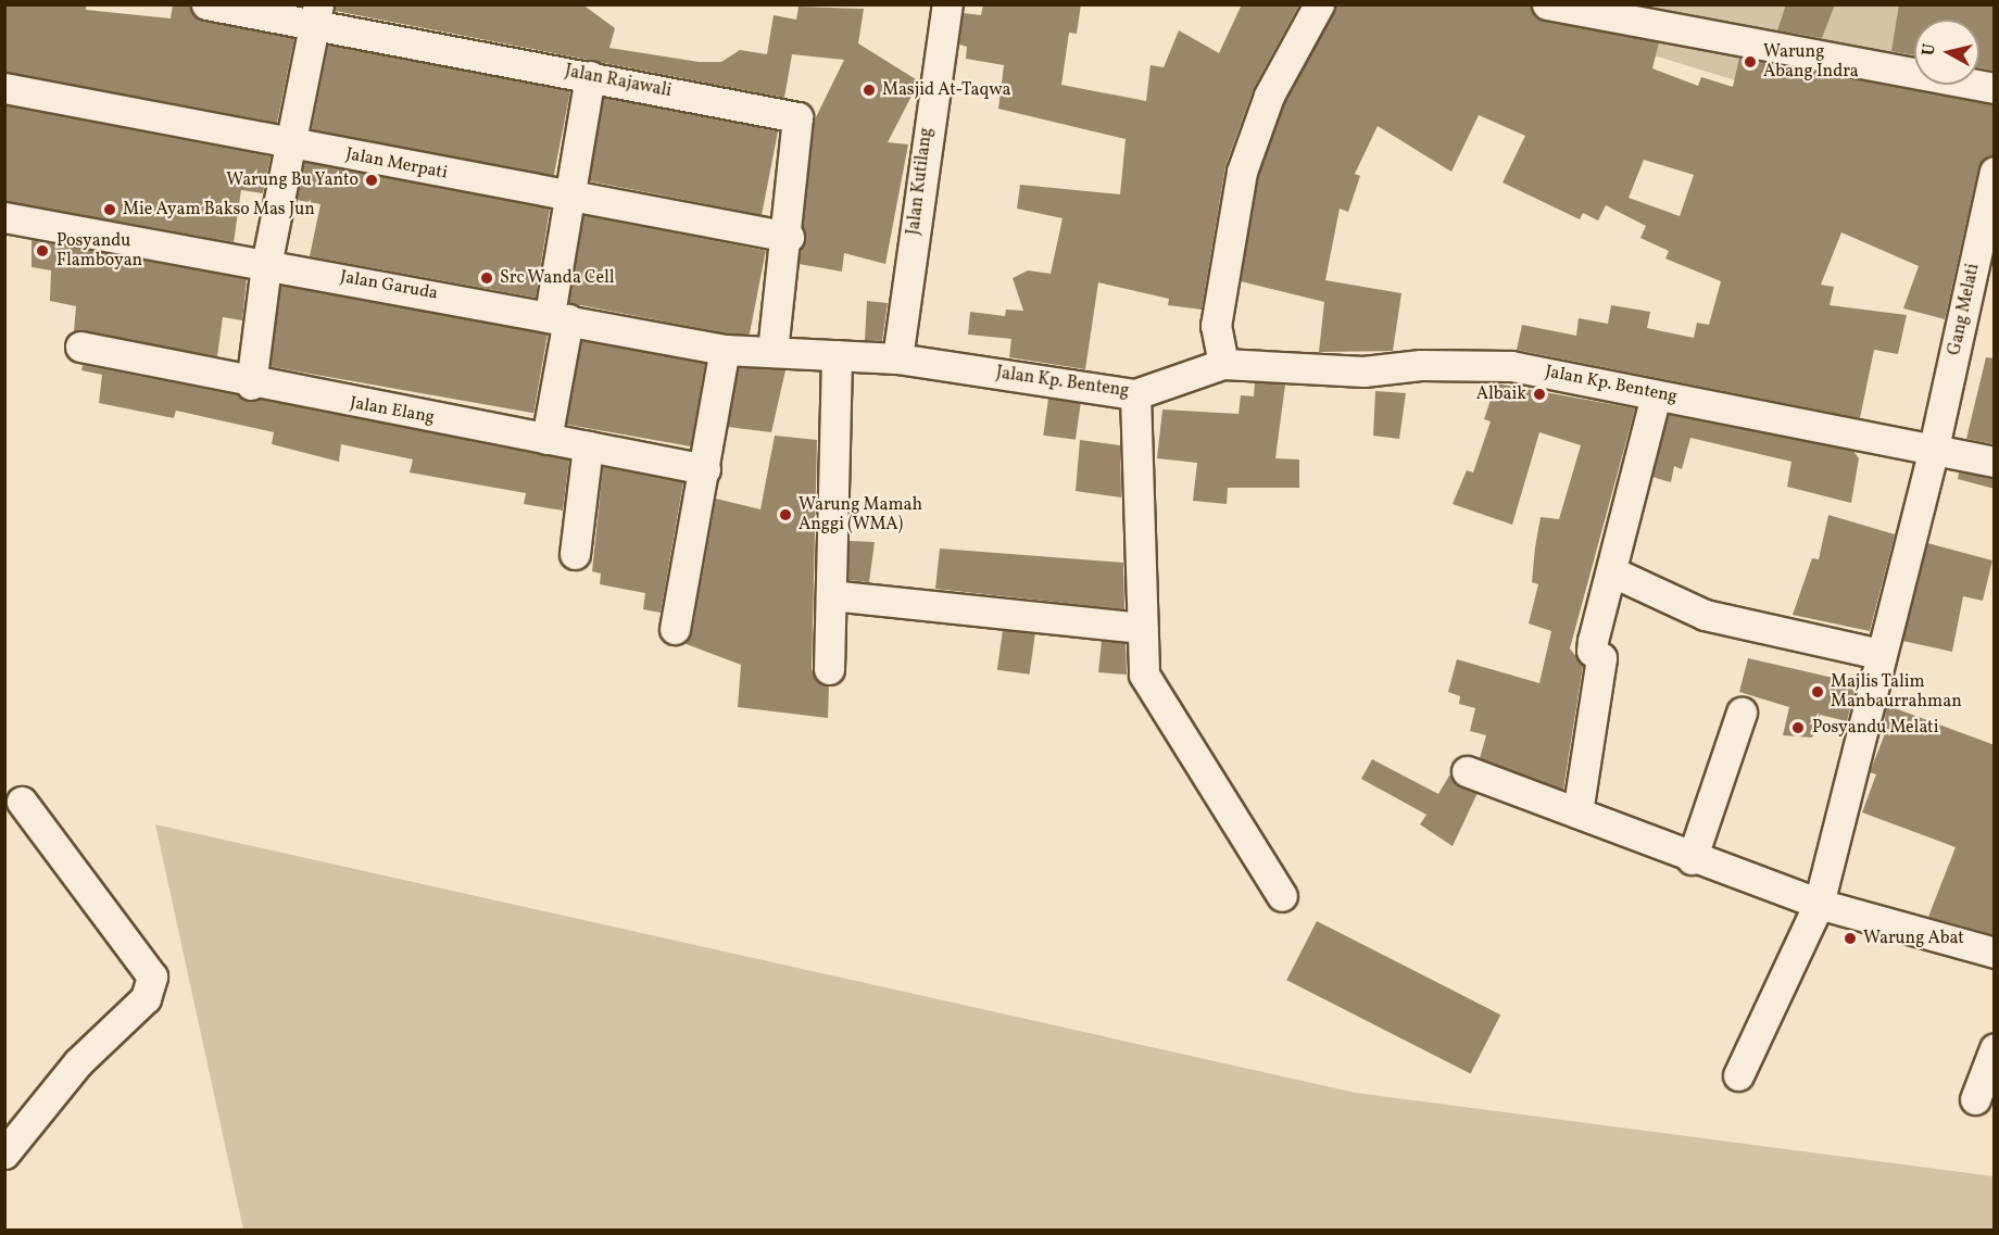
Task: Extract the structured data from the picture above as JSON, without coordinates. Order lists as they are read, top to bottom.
{
  "streets": {
    "street": [
      "Jalan Rajawali",
      "Jalan Merpati",
      "Jalan Kutilang",
      "Jalan Garuda",
      "Gang Melati",
      "Jalan Kp. Benteng",
      "Jalan Elang"
    ]
  },
  "crossings": [
    ["Jalan Rajawali", "Jalan Merpati"],
    ["Jalan Rajawali", "Jalan Garuda"],
    ["Jalan Kutilang", "Jalan Kp. Benteng"],
    ["Jalan Garuda", "Jalan Kp. Benteng"],
    ["Gang Melati", "Jalan Kp. Benteng"]
  ],
  "places": [
    "Warung Abang Indra",
    "Masjid At-Taqwa",
    "Warung Bu Yanto",
    "Mie Ayam Bakso Mas Jun",
    "Posyandu Flamboyan",
    "Src Wanda Cell",
    "Albaik",
    "Warung Mamah Anggi (WMA)",
    "Majlis Talim Manbaurrahman",
    "Posyandu Melati",
    "Warung Abat"
  ],
  "north": "left"
}
